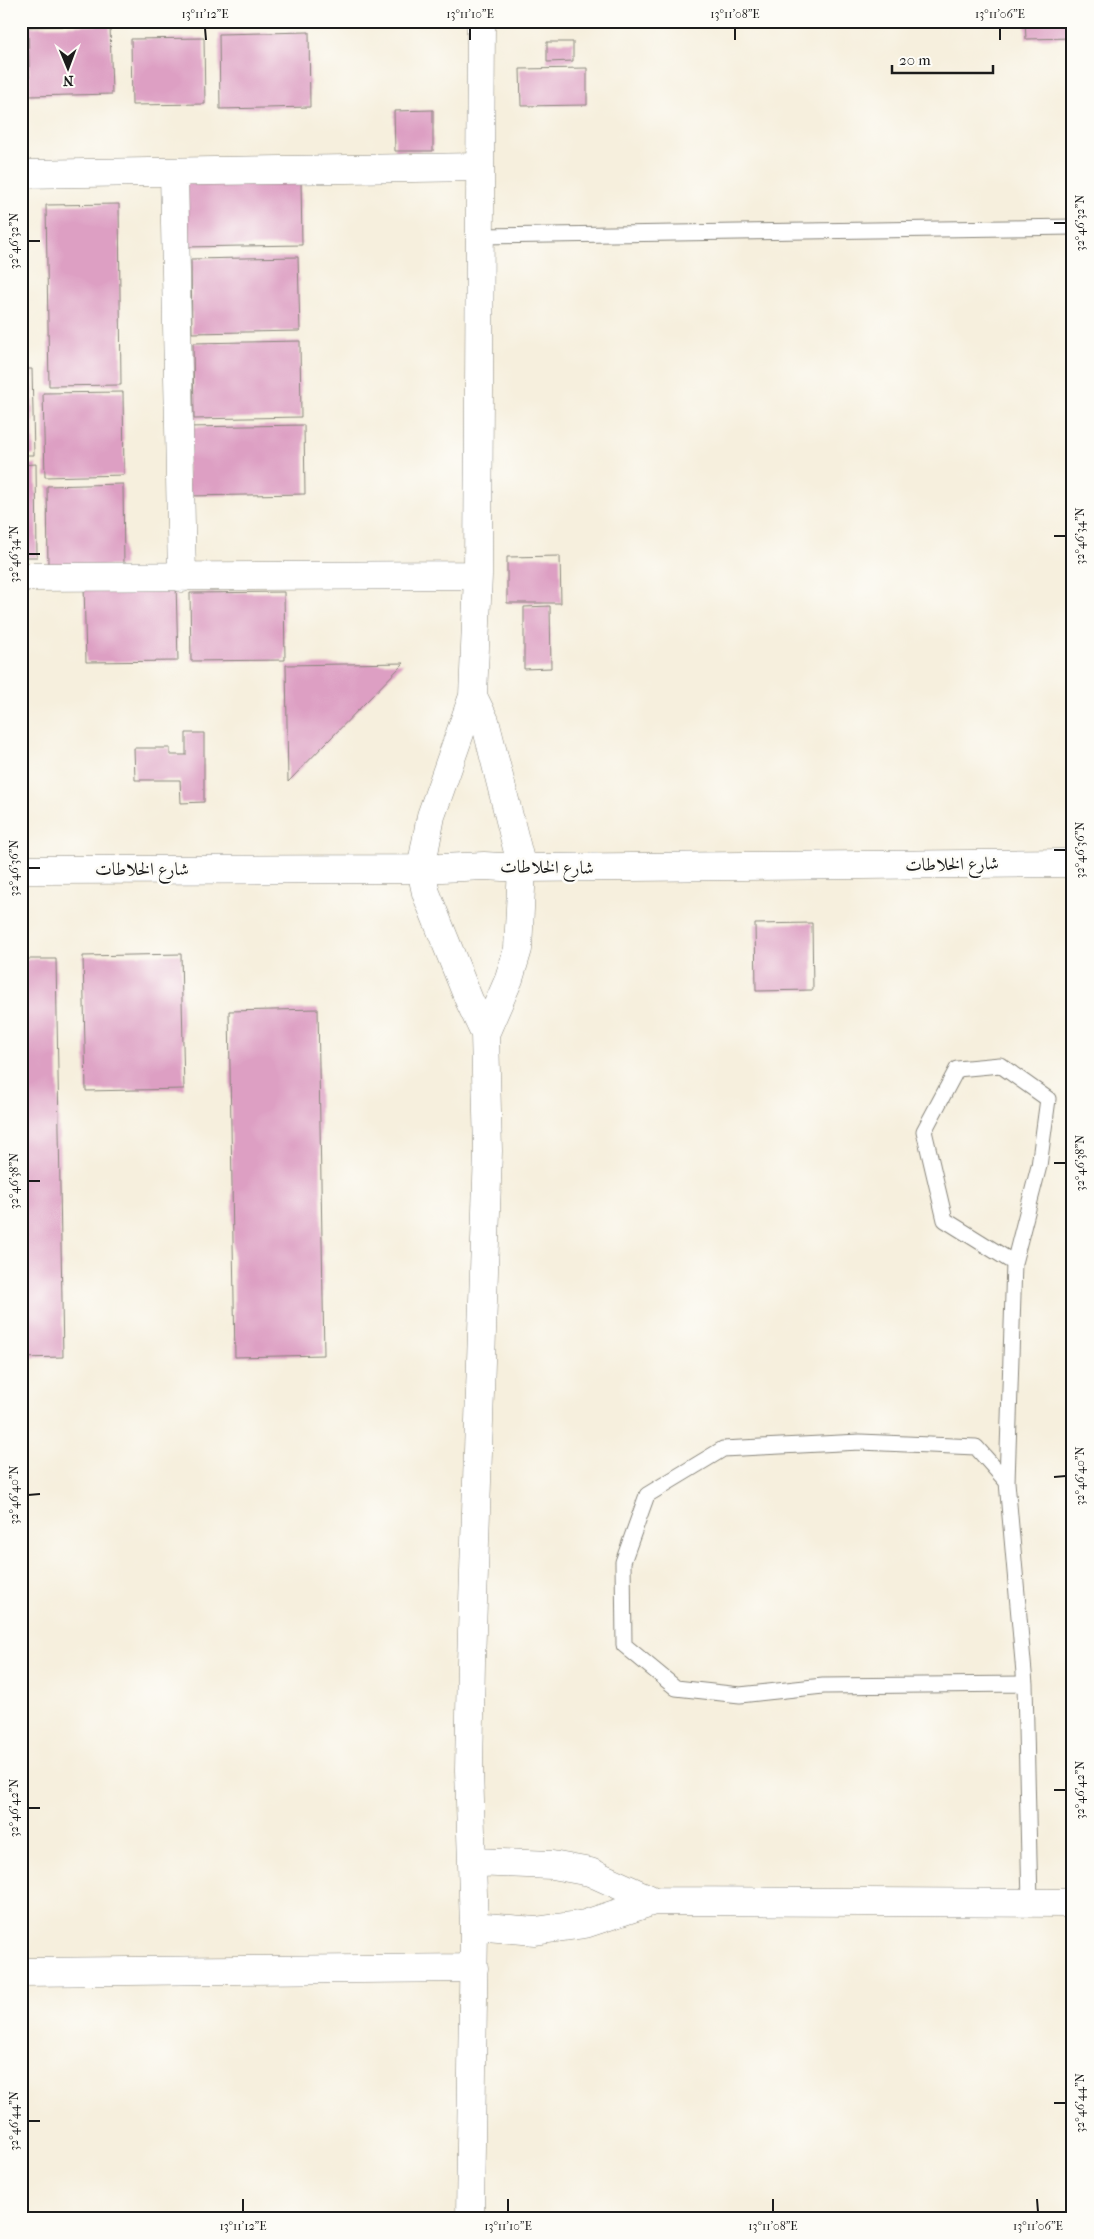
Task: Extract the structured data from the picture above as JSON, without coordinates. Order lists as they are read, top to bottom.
{
  "streets": {
    "street": ["شارع الخلاطات"]
  },
  "scale_bar": "20 m",
  "north": "bottom",
  "coordinates": [
    "13°11'12\"E",
    "13°11'10\"E",
    "13°11'08\"E",
    "13°11'06\"E",
    "32°46'32\"N",
    "32°46'34\"N",
    "32°46'36\"N",
    "32°46'38\"N",
    "32°46'40\"N",
    "32°46'42\"N",
    "32°46'44\"N"
  ]
}
